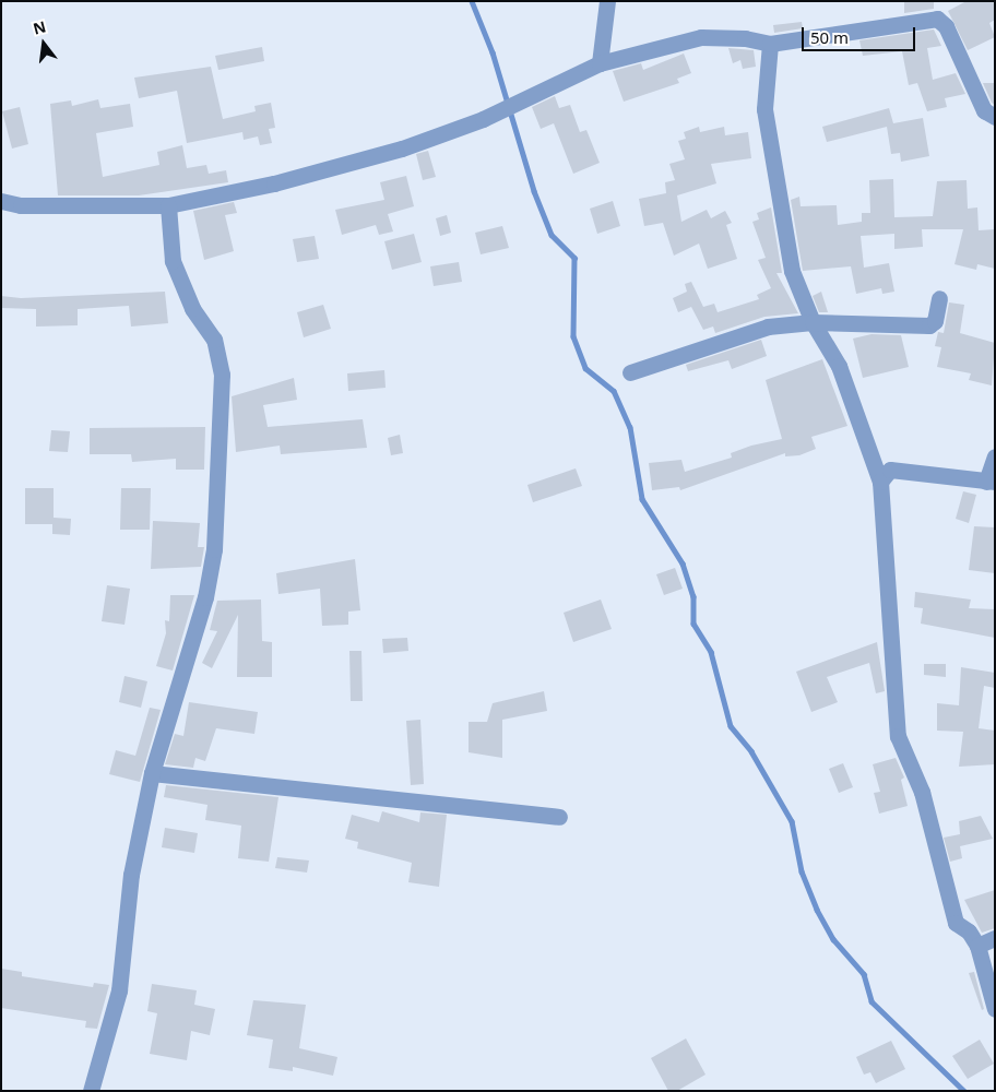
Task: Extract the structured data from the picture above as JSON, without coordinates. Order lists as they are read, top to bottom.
{
  "scale_bar": "50 m",
  "north": "top"
}
